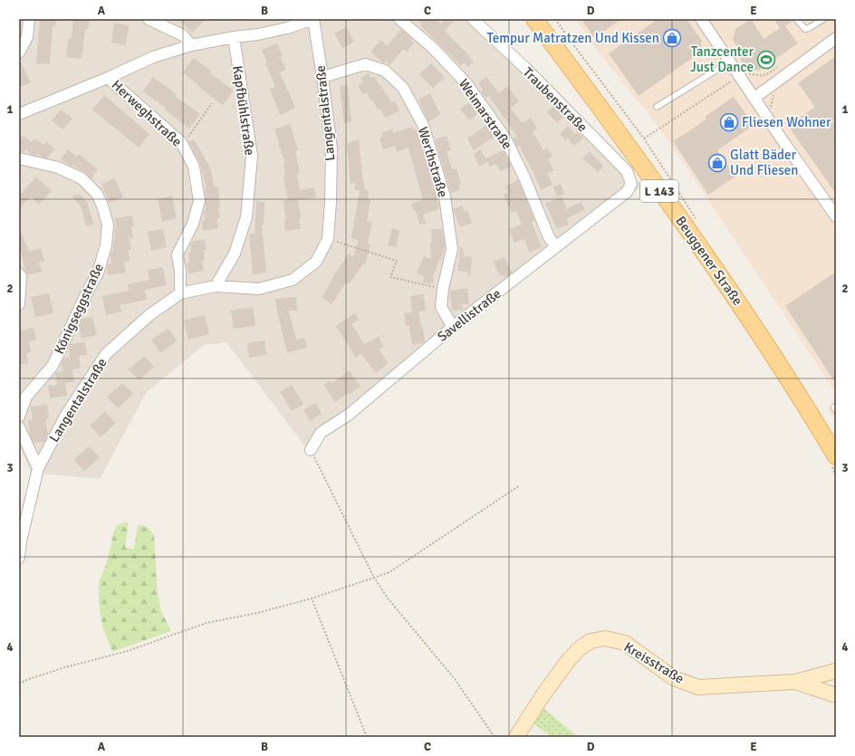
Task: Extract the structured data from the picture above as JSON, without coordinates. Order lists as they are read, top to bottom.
{
  "streets": {
    "main road": ["L 143", "Beuggener Straße"],
    "street": [
      "Traubenstraße",
      "Kapfbühlstraße",
      "Herweghstraße",
      "Langentalstraße",
      "Weimarstraße",
      "Werthstraße",
      "Königseggstraße",
      "Savellistraße",
      "Kreisstraße"
    ]
  },
  "crossings": [
    ["Traubenstraße", "Savellistraße"],
    ["Kapfbühlstraße", "Langentalstraße"],
    ["Herweghstraße", "Langentalstraße"],
    ["Langentalstraße", "Werthstraße"],
    ["Weimarstraße", "Savellistraße"],
    ["Werthstraße", "Savellistraße"]
  ],
  "places": {
    "shop": ["Tempur Matratzen Und Kissen", "Fliesen Wohner", "Glatt Bäder Und Fliesen"],
    "sports": ["Tanzcenter Just Dance"]
  },
  "grid": {
    "columns": [
      "A",
      "B",
      "C",
      "D",
      "E"
    ],
    "rows": [
      "1",
      "2",
      "3",
      "4"
    ]
  }
}
